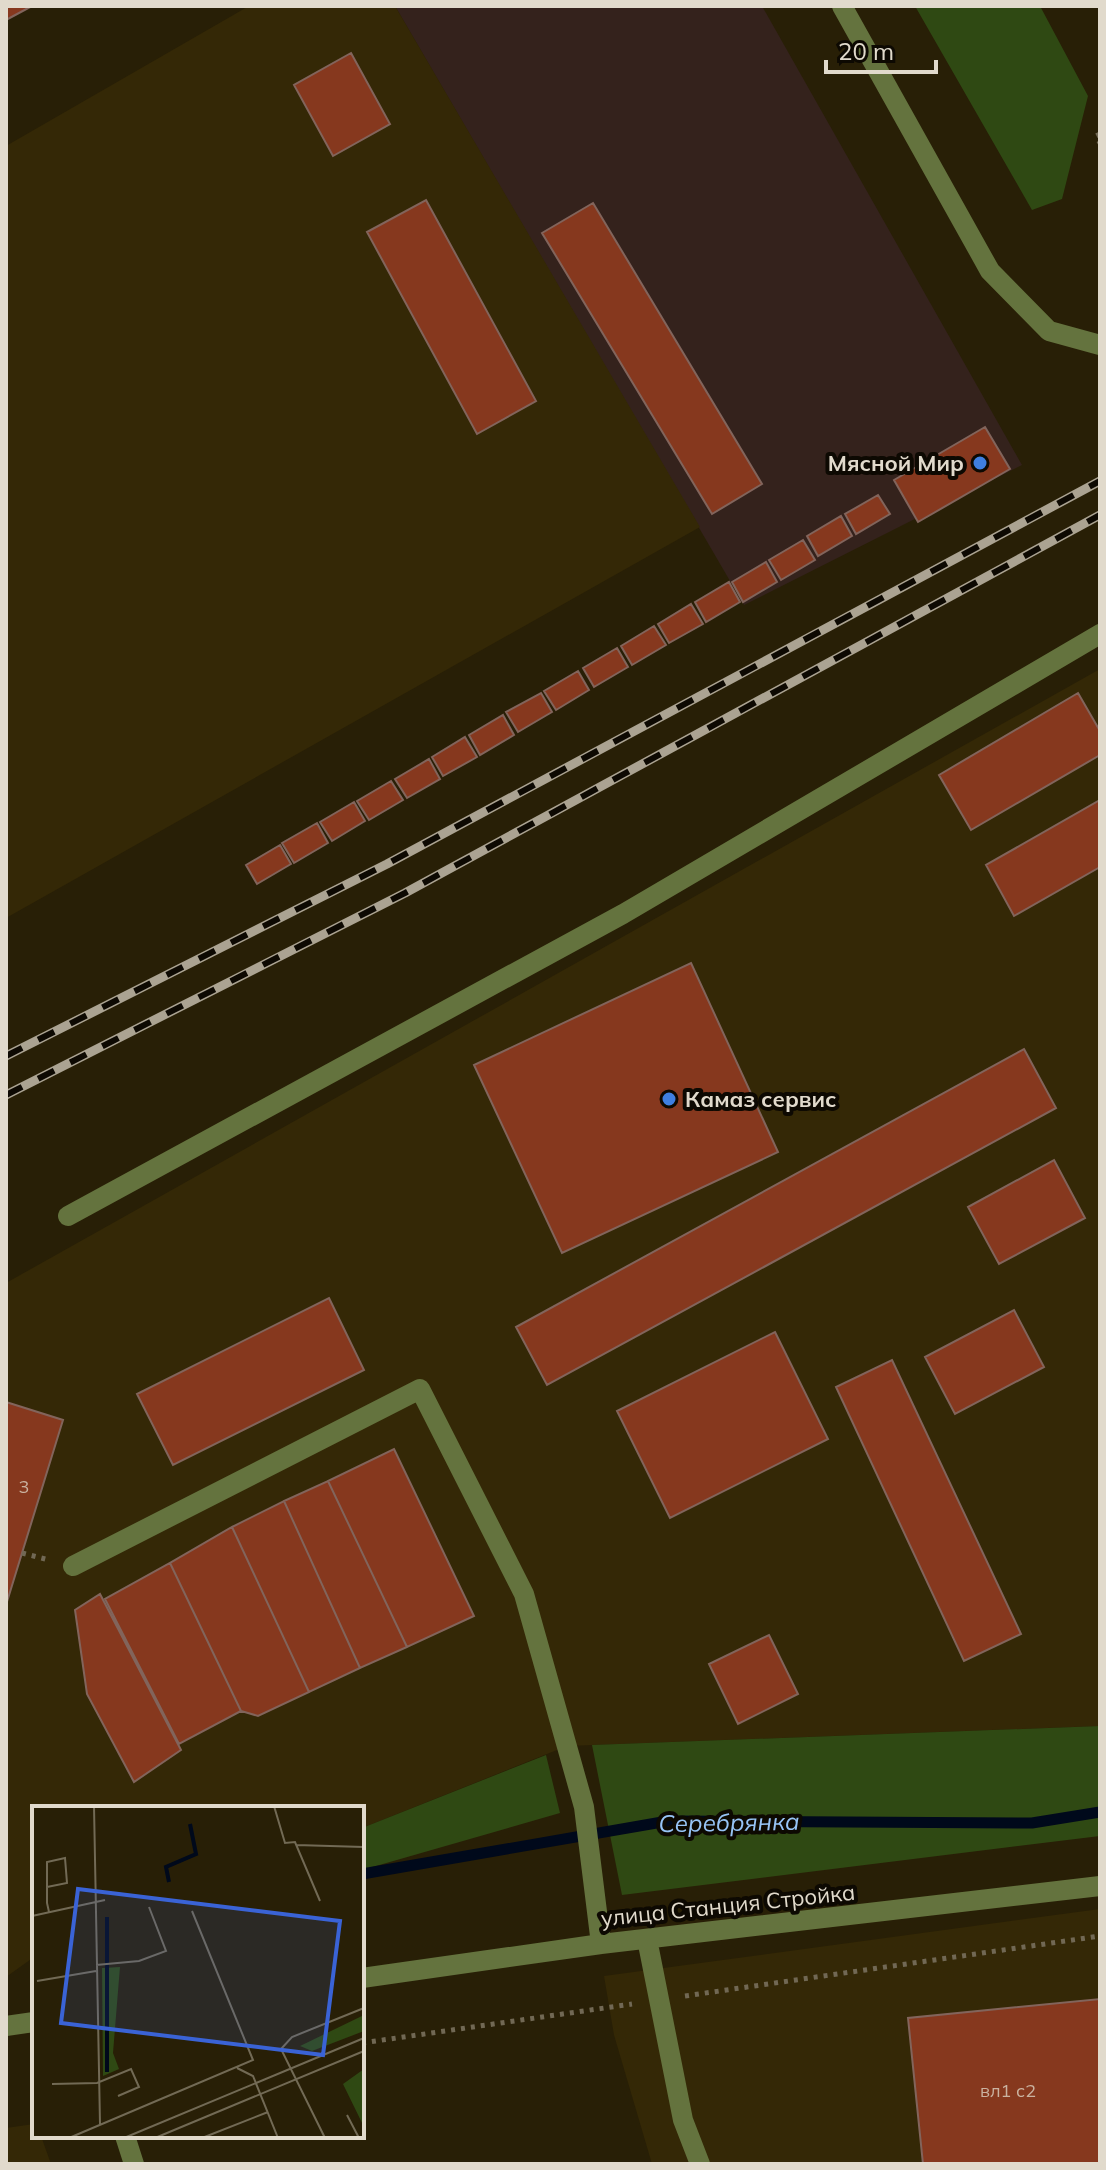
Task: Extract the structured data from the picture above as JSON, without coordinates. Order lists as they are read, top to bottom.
{
  "streets": {
    "street": ["улица Станция Стройка"]
  },
  "water": ["Серебрянка"],
  "places": ["Мясной Мир", "Камаз сервис"],
  "house_numbers": ["3", "вл1 с2"],
  "scale_bar": "20 m"
}
